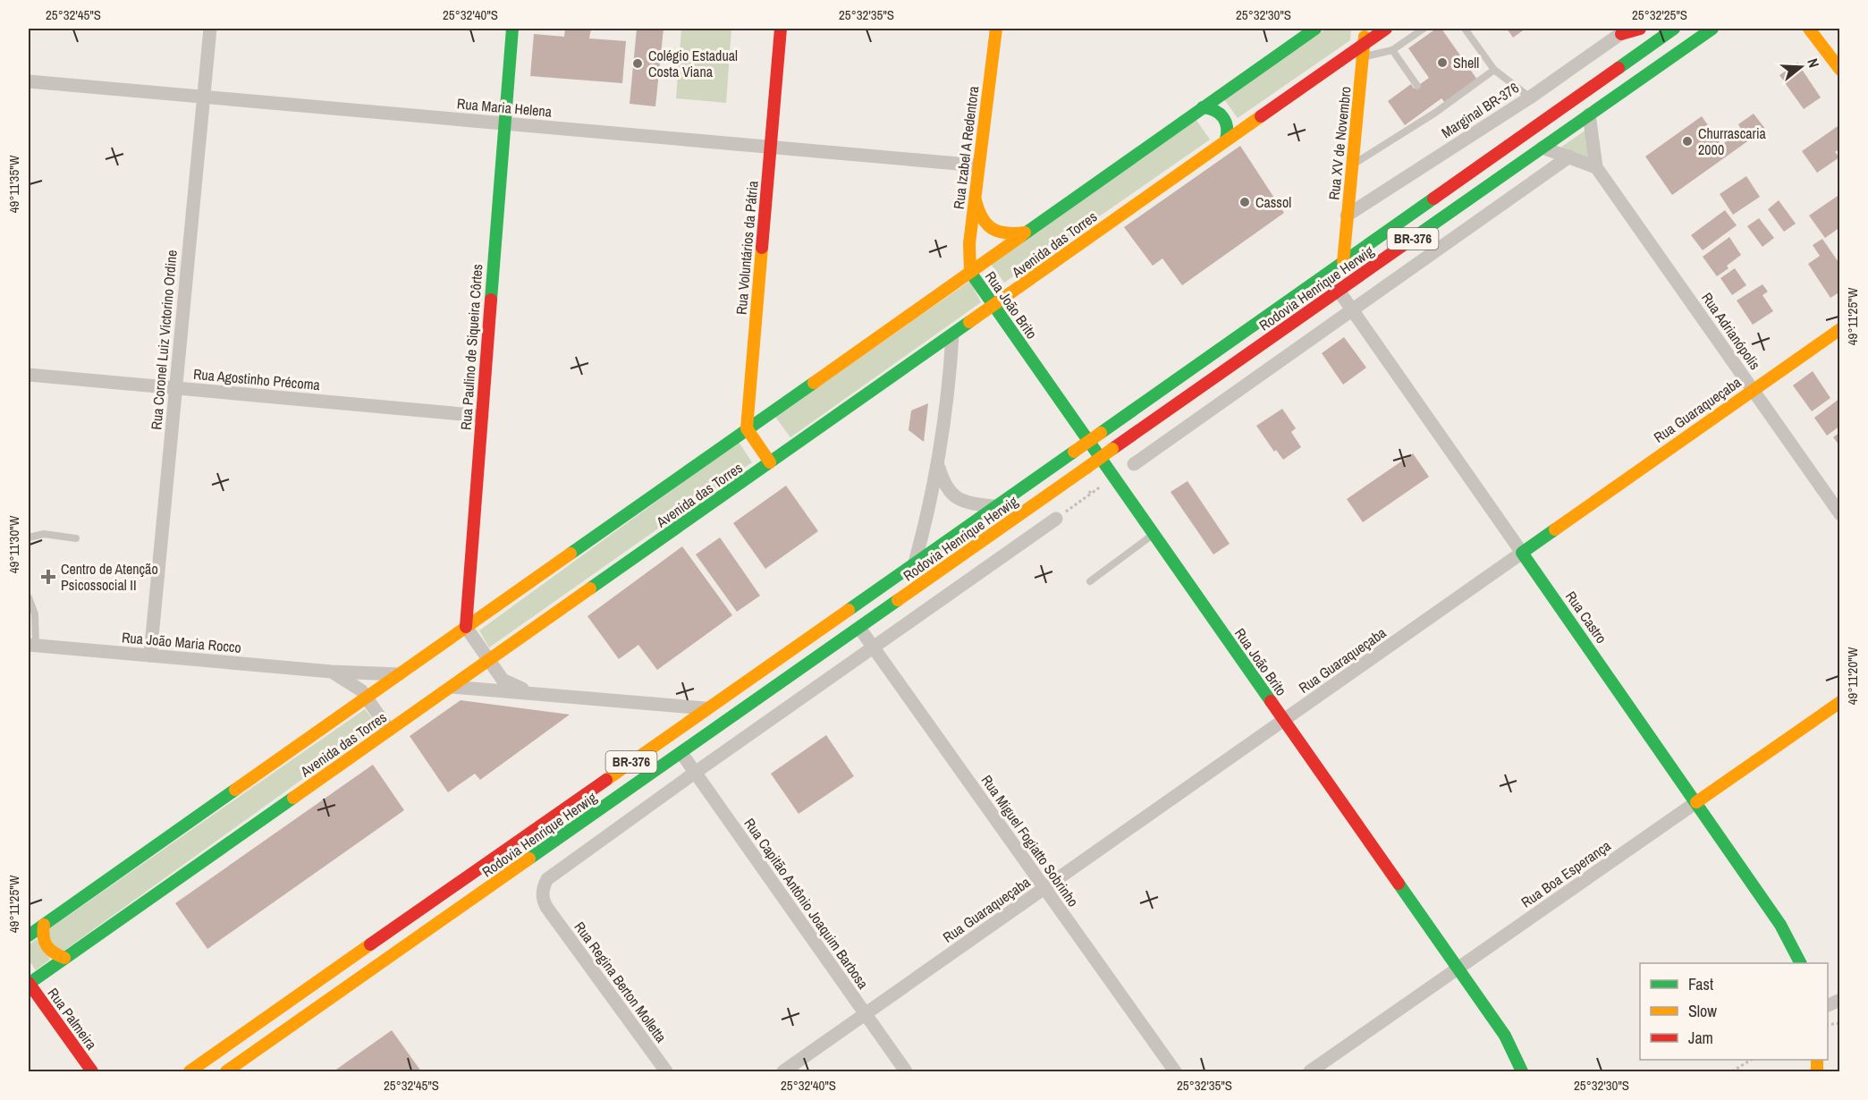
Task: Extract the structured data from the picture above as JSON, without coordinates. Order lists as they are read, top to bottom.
{
  "streets": {
    "main road": [
      "Rua XV de Novembro",
      "Rua Izabel A Redentora",
      "BR-376",
      "Avenida das Torres",
      "Rua Voluntários da Pátria",
      "Rodovia Henrique Herwig",
      "Rua João Brito",
      "Rua Paulino de Siqueira Côrtes",
      "Rua Guaraqueçaba",
      "Rua Castro",
      "Rua Boa Esperança",
      "Rua Palmeira"
    ],
    "street": [
      "Rua Maria Helena",
      "Marginal BR-376",
      "Rua Adrianópolis",
      "Rua Coronel Luiz Victorino Ordine",
      "Rua Agostinho Précoma",
      "Rua João Maria Rocco",
      "Rua Miguel Fogiatto Sobrinho",
      "Rua Capitão Antônio Joaquim Barbosa",
      "Rua Regina Berton Molletta"
    ]
  },
  "crossings": [
    ["Rua Maria Helena", "Rua Izabel A Redentora"],
    ["Rua Maria Helena", "Rua Voluntários da Pátria"],
    ["Rua Maria Helena", "Rua Coronel Luiz Victorino Ordine"],
    ["Rua Maria Helena", "Rua Paulino de Siqueira Côrtes"],
    ["Marginal BR-376", "Rua XV de Novembro"],
    ["Rua XV de Novembro", "Avenida das Torres"],
    ["Rua XV de Novembro", "Rodovia Henrique Herwig"],
    ["Rua Izabel A Redentora", "Avenida das Torres"],
    ["Rua Izabel A Redentora", "Rua João Brito"],
    ["Avenida das Torres", "Rua Voluntários da Pátria"],
    ["Avenida das Torres", "Rua João Brito"],
    ["Avenida das Torres", "Rua Paulino de Siqueira Côrtes"],
    ["Avenida das Torres", "Rua João Maria Rocco"],
    ["Avenida das Torres", "Rua Palmeira"],
    ["Rodovia Henrique Herwig", "Rua Adrianópolis"],
    ["Rodovia Henrique Herwig", "Rua Castro"],
    ["Rodovia Henrique Herwig", "Rua Miguel Fogiatto Sobrinho"],
    ["Rodovia Henrique Herwig", "Rua Capitão Antônio Joaquim Barbosa"],
    ["Rua João Brito", "Rua Guaraqueçaba"],
    ["Rua João Brito", "Rua Boa Esperança"],
    ["Rua Adrianópolis", "Rua Guaraqueçaba"],
    ["Rua Coronel Luiz Victorino Ordine", "Rua Agostinho Précoma"],
    ["Rua Coronel Luiz Victorino Ordine", "Rua João Maria Rocco"],
    ["Rua Paulino de Siqueira Côrtes", "Rua Agostinho Précoma"],
    ["Rua Guaraqueçaba", "Rua Castro"],
    ["Rua Guaraqueçaba", "Rua Miguel Fogiatto Sobrinho"],
    ["Rua Guaraqueçaba", "Rua Capitão Antônio Joaquim Barbosa"],
    ["Rua Castro", "Rua Boa Esperança"],
    ["Rua Capitão Antônio Joaquim Barbosa", "Rua Regina Berton Molletta"]
  ],
  "places": {
    "other": [
      "Shell",
      "Colégio Estadual Costa Viana",
      "Churrascaria 2000",
      "Cassol"
    ],
    "health": ["Centro de Atenção Psicossocial II"]
  },
  "legend": ["Fast", "Slow", "Jam"],
  "north": "right",
  "coordinates": [
    "25°32'45\"S",
    "25°32'40\"S",
    "25°32'35\"S",
    "25°32'30\"S",
    "25°32'25\"S",
    "49°11'35\"W",
    "49°11'25\"W",
    "49°11'30\"W",
    "49°11'20\"W"
  ]
}
